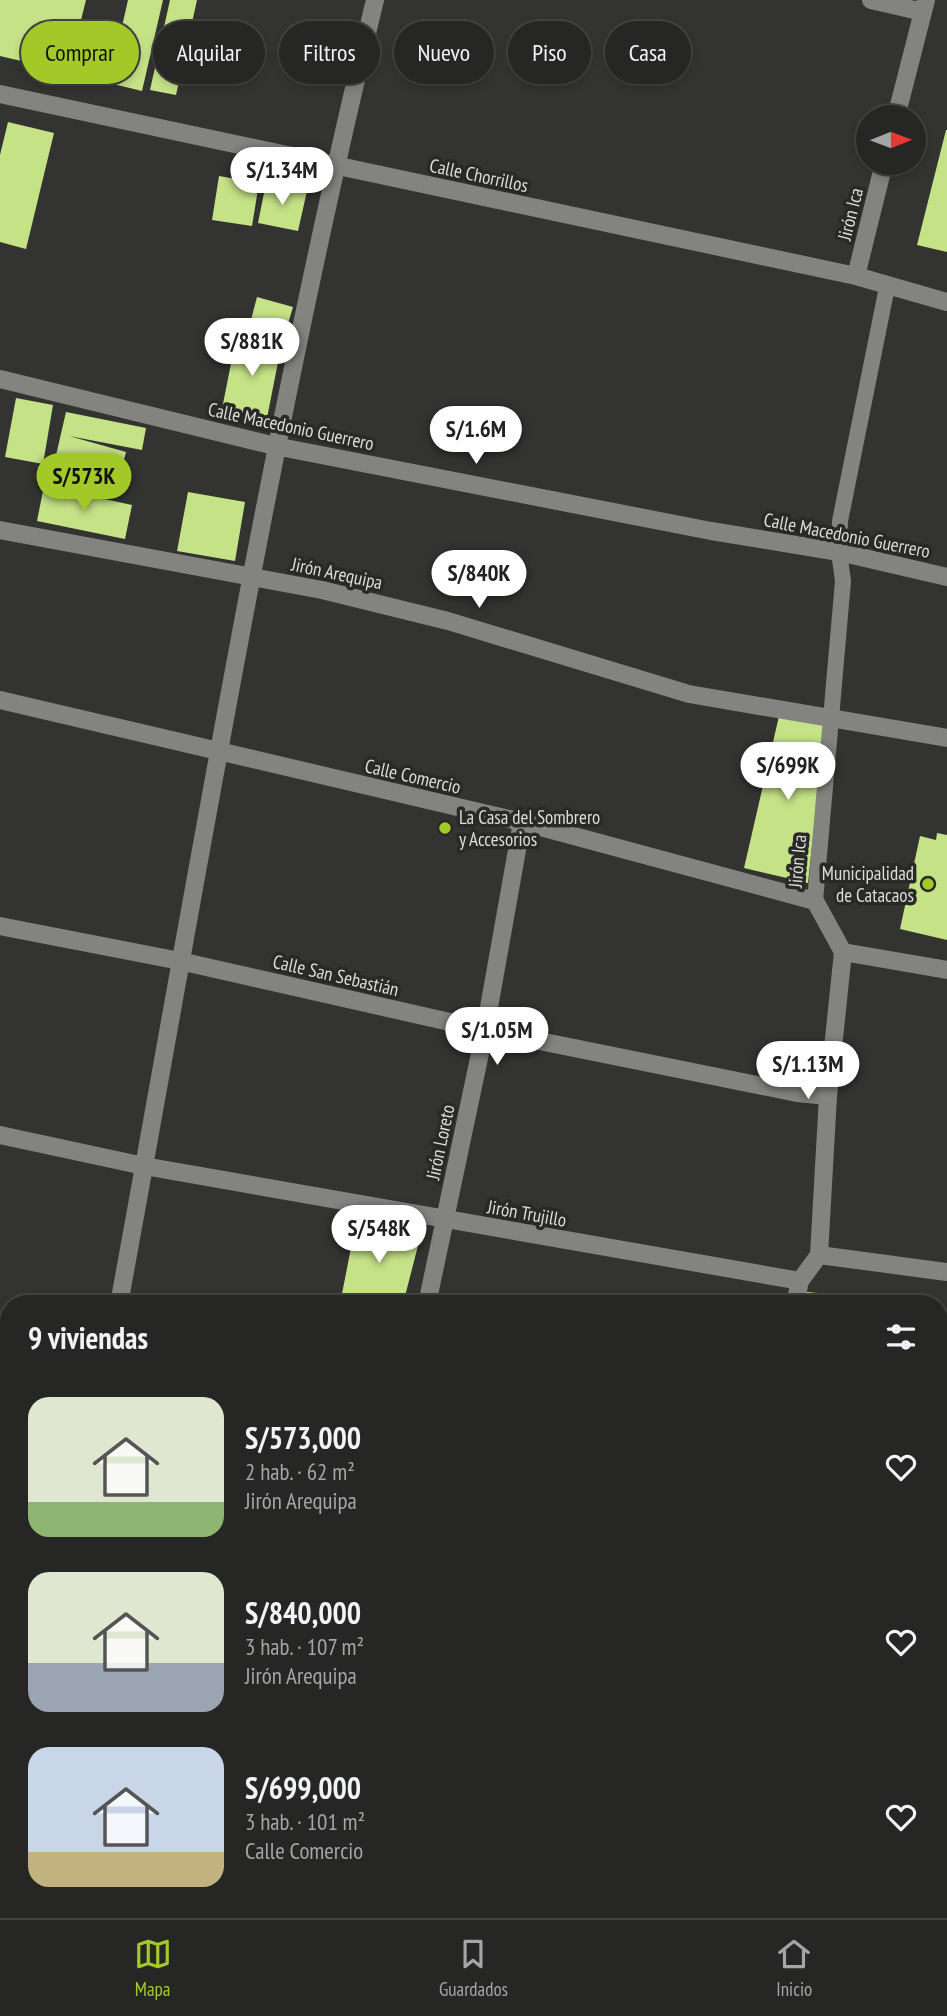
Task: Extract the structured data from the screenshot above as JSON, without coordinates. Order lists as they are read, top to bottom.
{
  "streets": {
    "street": [
      "Calle Chorrillos",
      "Jirón Ica",
      "Calle Macedonio Guerrero",
      "Jirón Arequipa",
      "Calle Comercio",
      "Calle San Sebastián",
      "Jirón Loreto",
      "Jirón Trujillo"
    ]
  },
  "crossings": [
    ["Calle Chorrillos", "Jirón Ica"],
    ["Jirón Ica", "Calle Macedonio Guerrero"],
    ["Jirón Ica", "Jirón Arequipa"],
    ["Jirón Ica", "Calle Comercio"],
    ["Calle Comercio", "Jirón Loreto"],
    ["Calle San Sebastián", "Jirón Loreto"],
    ["Jirón Loreto", "Jirón Trujillo"]
  ],
  "places": ["La Casa del Sombrero y Accesorios", "Municipalidad de Catacaos"],
  "north": "right",
  "page": {
    "chip": [
      "Comprar",
      "Alquilar",
      "Filtros",
      "Nuevo",
      "Piso",
      "Casa"
    ],
    "price": [
      "S/1.34M",
      "S/881K",
      "S/1.6M",
      "S/573K",
      "S/840K",
      "S/699K",
      "S/1.05M",
      "S/1.13M",
      "S/548K"
    ],
    "heading": "9 viviendas",
    "list": [
      {
        "name": "S/573,000",
        "note": "2 hab. · 62 m² · Jirón Arequipa"
      },
      {
        "name": "S/840,000",
        "note": "3 hab. · 107 m² · Jirón Arequipa"
      },
      {
        "name": "S/699,000",
        "note": "3 hab. · 101 m² · Calle Comercio"
      }
    ],
    "tabs": ["Mapa", "Guardados", "Inicio"]
  }
}
